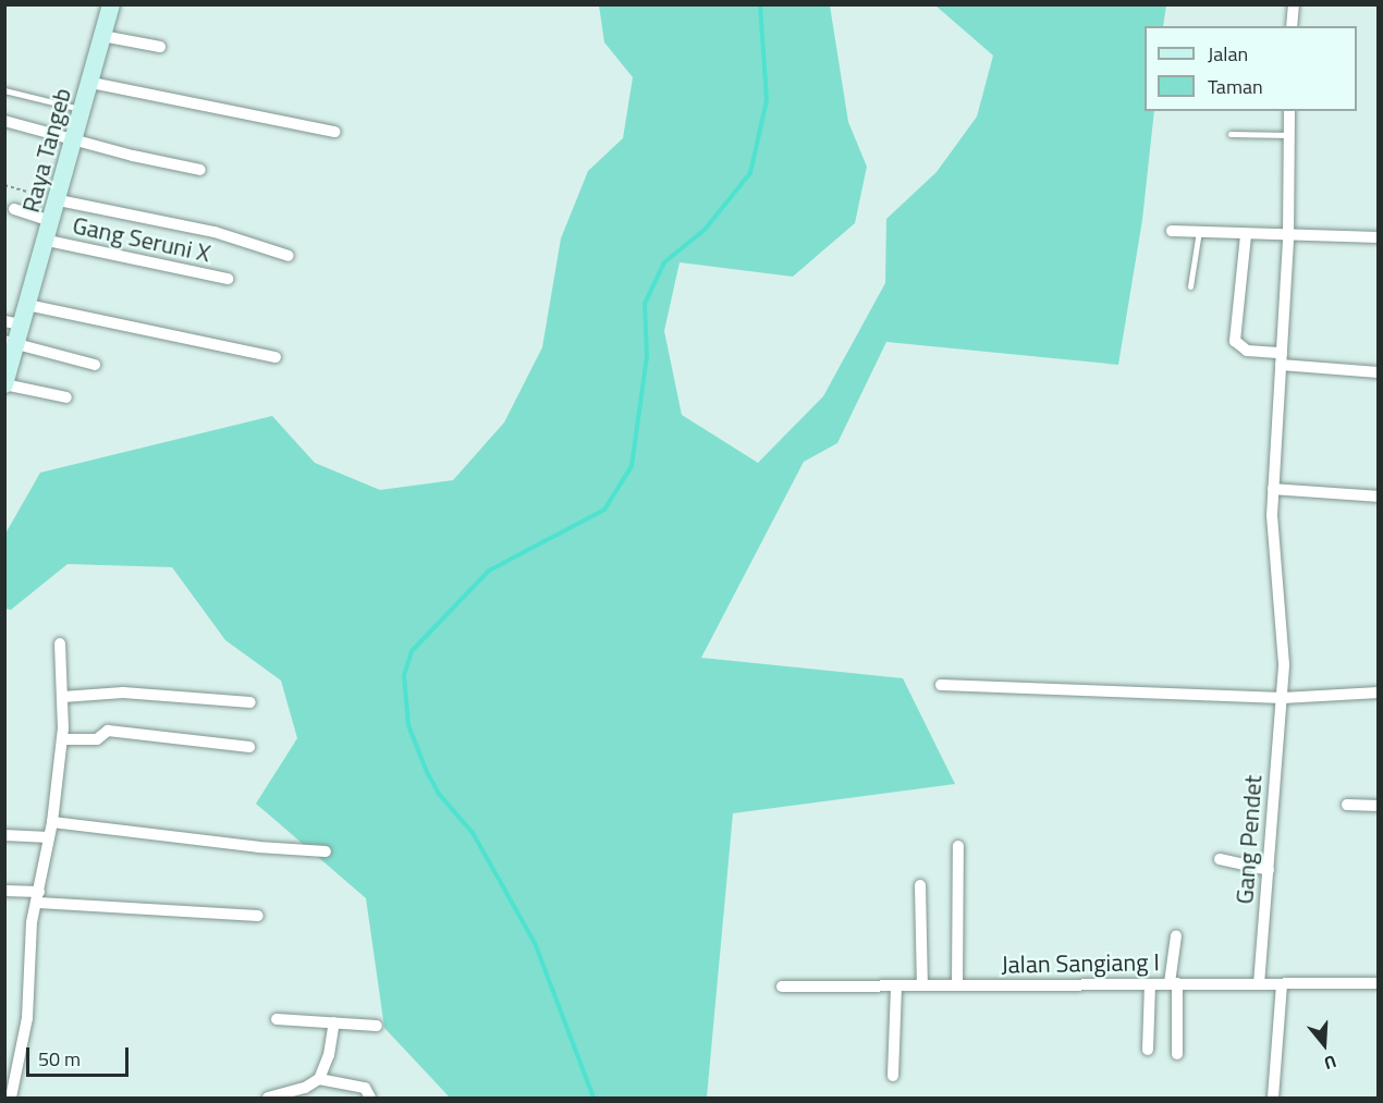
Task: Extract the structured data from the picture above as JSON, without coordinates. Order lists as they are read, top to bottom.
{
  "streets": {
    "street": [
      "Raya Tangeb",
      "Gang Seruni X",
      "Gang Pendet",
      "Jalan Sangiang I"
    ]
  },
  "crossings": [
    ["Raya Tangeb", "Gang Seruni X"],
    ["Gang Pendet", "Jalan Sangiang I"]
  ],
  "legend": ["Jalan", "Taman"],
  "scale_bar": "50 m",
  "north": "bottom"
}
